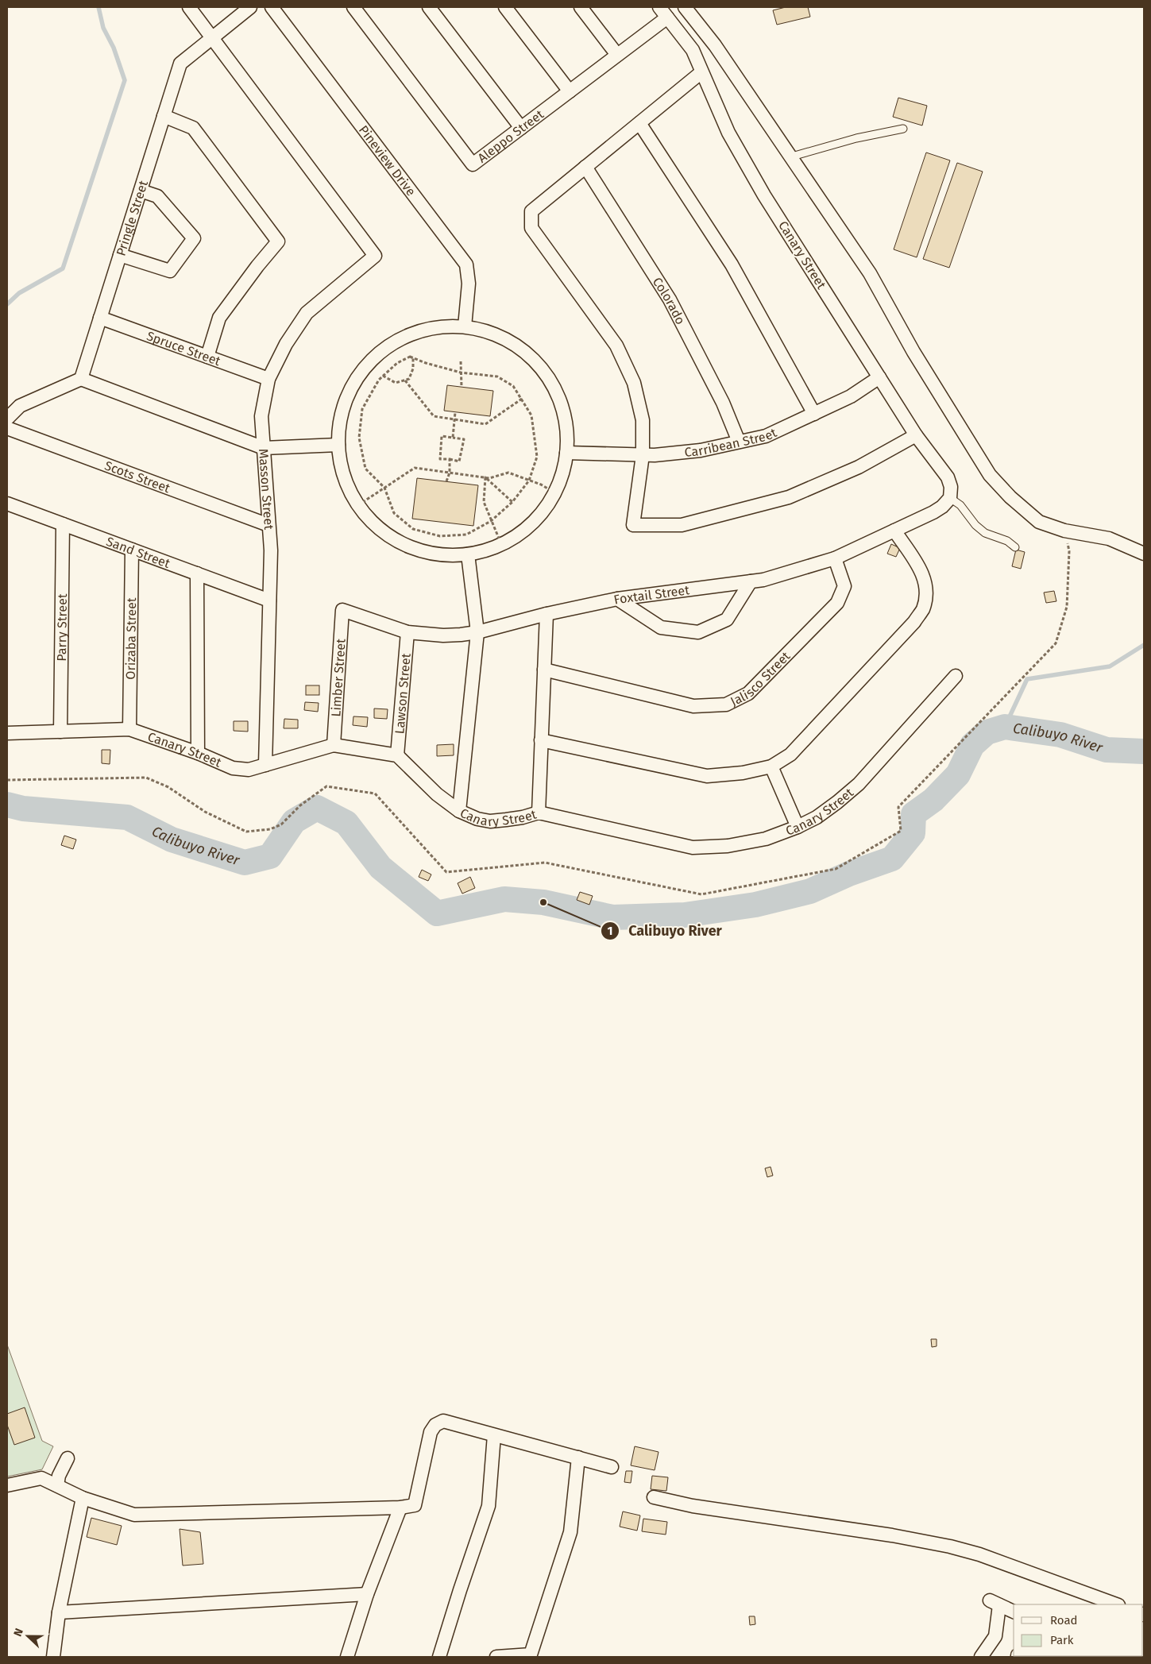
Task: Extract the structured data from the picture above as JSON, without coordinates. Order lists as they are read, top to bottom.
{
  "streets": {
    "street": [
      "Aleppo Street",
      "Pineview Drive",
      "Pringle Street",
      "Canary Street",
      "Colorado",
      "Spruce Street",
      "Carribean Street",
      "Scots Street",
      "Masson Street",
      "Sand Street",
      "Foxtail Street",
      "Parry Street",
      "Orizaba Street",
      "Jalisco Street",
      "Limber Street",
      "Lawson Street"
    ]
  },
  "crossings": [
    ["Aleppo Street", "Canary Street"],
    ["Pringle Street", "Spruce Street"],
    ["Pringle Street", "Masson Street"],
    ["Canary Street", "Carribean Street"],
    ["Canary Street", "Masson Street"],
    ["Canary Street", "Foxtail Street"],
    ["Canary Street", "Parry Street"],
    ["Canary Street", "Orizaba Street"],
    ["Canary Street", "Limber Street"],
    ["Canary Street", "Lawson Street"],
    ["Colorado", "Carribean Street"],
    ["Spruce Street", "Masson Street"],
    ["Scots Street", "Masson Street"],
    ["Masson Street", "Sand Street"],
    ["Sand Street", "Parry Street"],
    ["Sand Street", "Orizaba Street"],
    ["Foxtail Street", "Jalisco Street"],
    ["Foxtail Street", "Limber Street"],
    ["Foxtail Street", "Lawson Street"]
  ],
  "water": ["Calibuyo River"],
  "places": ["Calibuyo River"],
  "legend": ["Road", "Park"],
  "north": "left"
}
